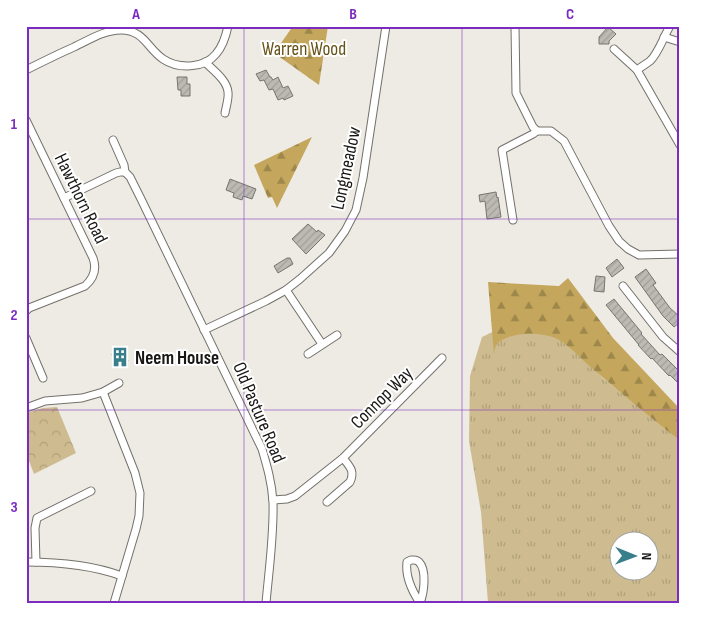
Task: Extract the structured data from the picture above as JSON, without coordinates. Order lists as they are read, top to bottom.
{
  "streets": {
    "street": [
      "Longmeadow",
      "Hawthorn Road",
      "Connop Way",
      "Old Pasture Road"
    ]
  },
  "crossings": [
    ["Longmeadow", "Old Pasture Road"],
    ["Connop Way", "Old Pasture Road"]
  ],
  "parks": ["Warren Wood"],
  "places": {
    "building": ["Neem House"]
  },
  "north": "right",
  "grid": {
    "columns": ["A", "B", "C"],
    "rows": ["1", "2", "3"]
  }
}
